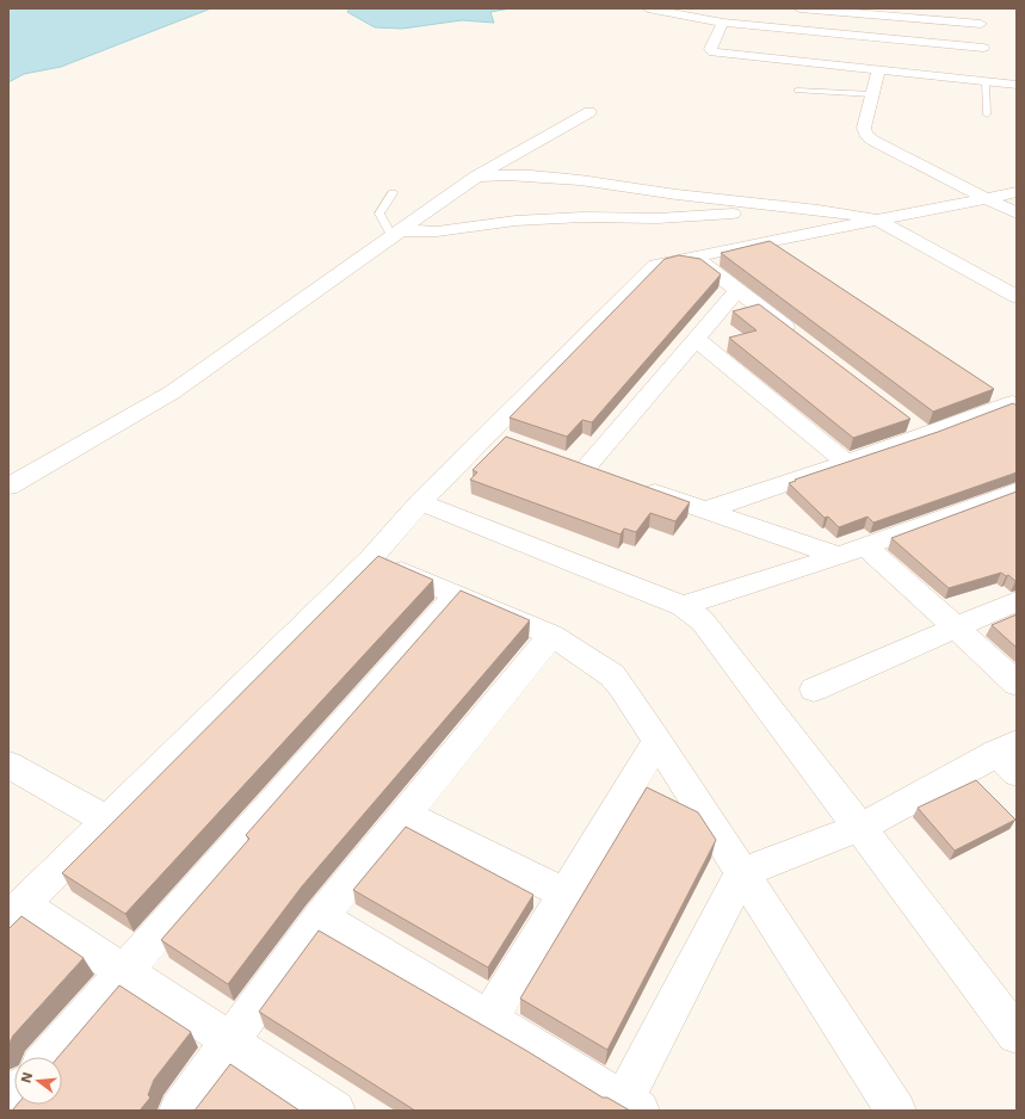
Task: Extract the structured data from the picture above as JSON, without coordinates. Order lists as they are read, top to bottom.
{
  "north": "left"
}
